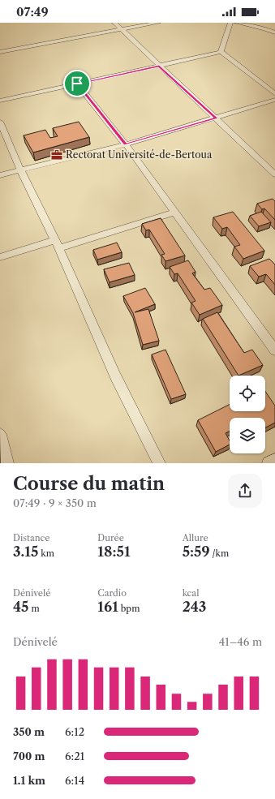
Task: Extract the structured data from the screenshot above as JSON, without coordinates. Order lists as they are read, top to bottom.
{
  "places": {
    "office": ["Rectorat Université-de-Bertoua"]
  },
  "page": {
    "status": "07:49",
    "heading": ["Course du matin", "07:49 · 9 × 350 m"],
    "stats": [
      ["Distance", "3.15 km"],
      ["Durée", "18:51"],
      ["Allure", "5:59 /km"],
      ["Dénivelé", "45 m"],
      ["Cardio", "161 bpm"],
      ["kcal", "243"]
    ],
    "chart": ["Dénivelé", "41–46 m"],
    "list": [
      {
        "name": "350 m",
        "note": "6:12"
      },
      {
        "name": "700 m",
        "note": "6:21"
      },
      {
        "name": "1.1 km",
        "note": "6:14"
      }
    ]
  }
}
